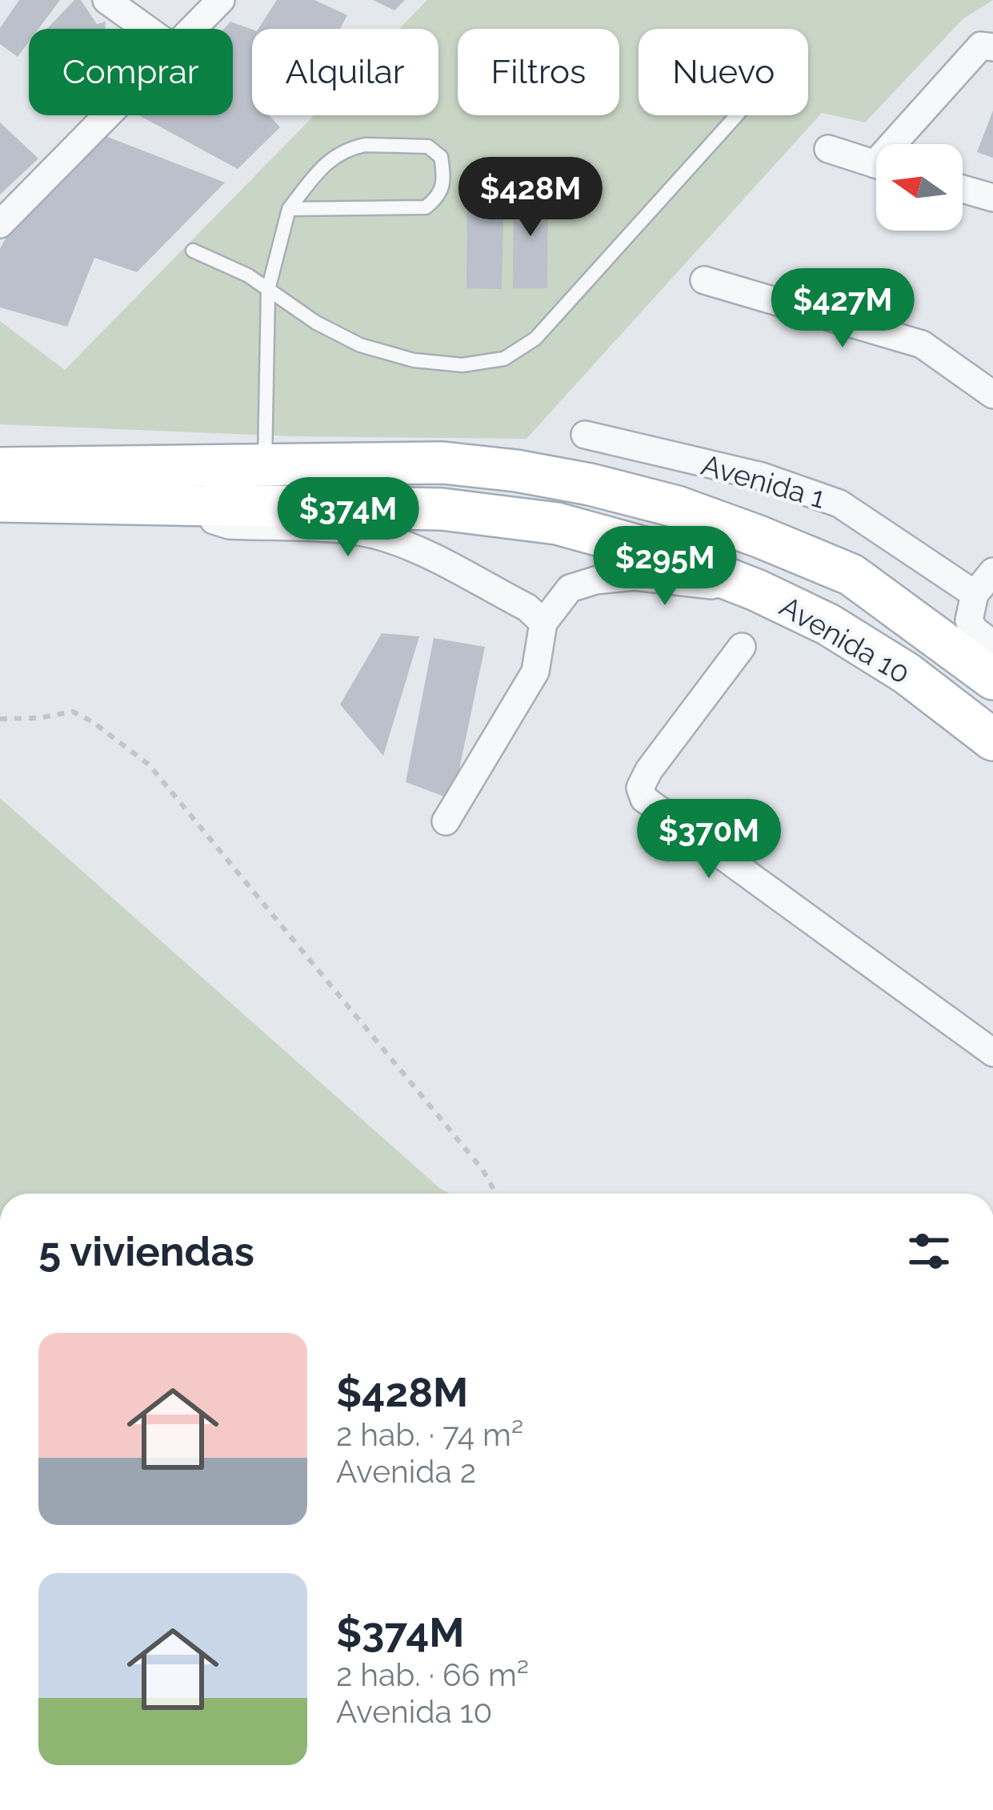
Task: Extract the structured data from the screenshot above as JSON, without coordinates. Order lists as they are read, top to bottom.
{
  "streets": {
    "main road": ["Avenida 10"],
    "street": ["Avenida 1"]
  },
  "north": "left",
  "page": {
    "chip": [
      "Comprar",
      "Alquilar",
      "Filtros",
      "Nuevo"
    ],
    "price": [
      "$428M",
      "$427M",
      "$374M",
      "$295M",
      "$370M"
    ],
    "heading": "5 viviendas",
    "list": [
      {
        "name": "$428M",
        "note": "2 hab. · 74 m² · Avenida 2"
      },
      {
        "name": "$374M",
        "note": "2 hab. · 66 m² · Avenida 10"
      }
    ]
  }
}
